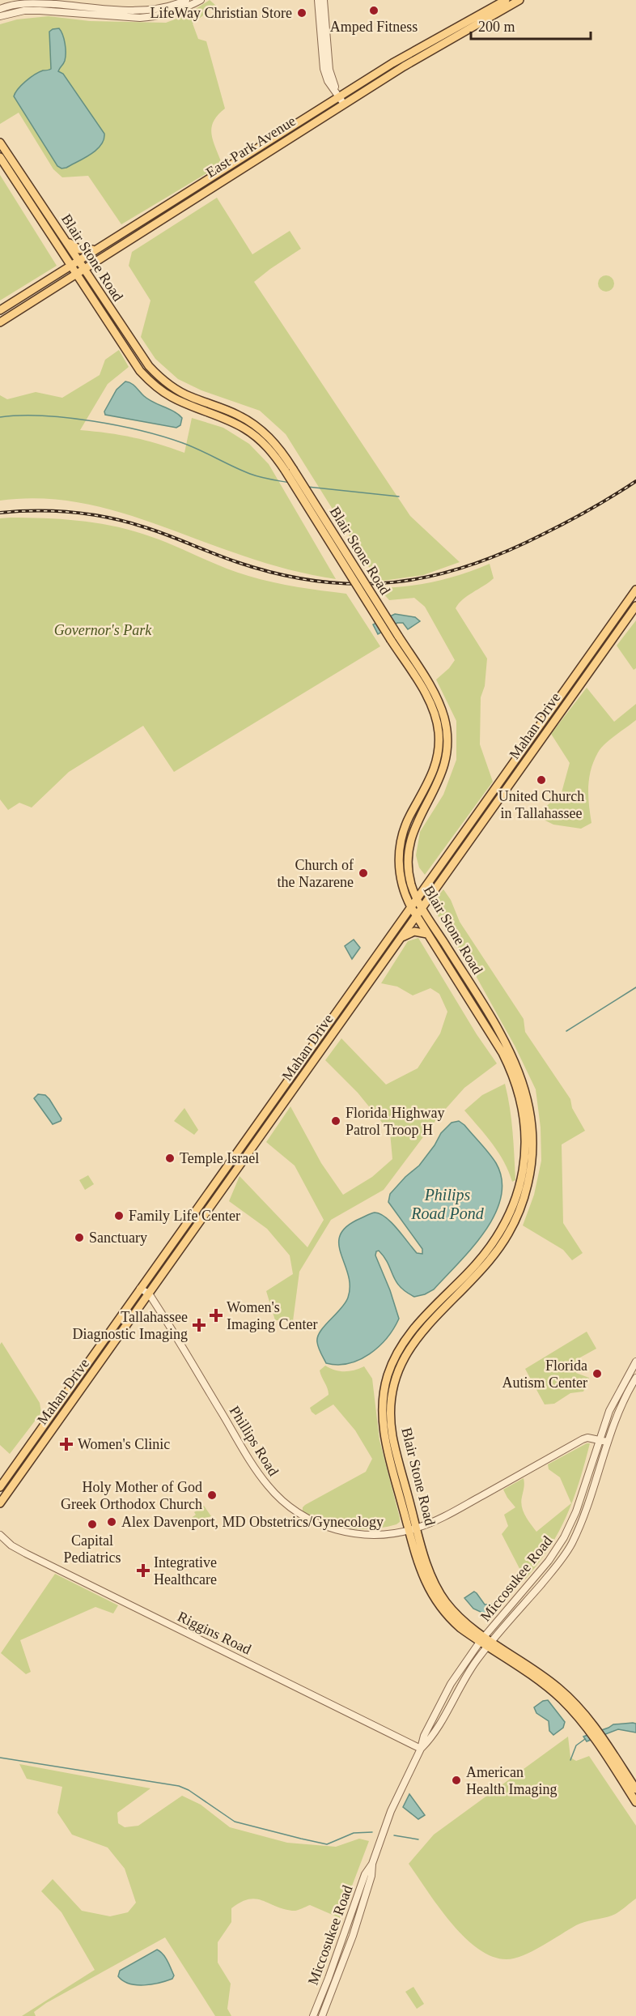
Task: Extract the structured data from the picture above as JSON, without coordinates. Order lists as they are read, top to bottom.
{
  "streets": {
    "main road": ["East Park Avenue", "Blair Stone Road", "Mahan Drive"],
    "street": ["Phillips Road", "Miccosukee Road", "Riggins Road"]
  },
  "crossings": [
    ["East Park Avenue", "Blair Stone Road"],
    ["Blair Stone Road", "Mahan Drive"],
    ["Blair Stone Road", "Phillips Road"],
    ["Blair Stone Road", "Miccosukee Road"],
    ["Mahan Drive", "Phillips Road"],
    ["Phillips Road", "Miccosukee Road"],
    ["Miccosukee Road", "Riggins Road"]
  ],
  "water": ["Philips Road Pond"],
  "parks": ["Governor's Park"],
  "places": {
    "other": [
      "Amped Fitness",
      "LifeWay Christian Store",
      "United Church in Tallahassee",
      "Church of the Nazarene",
      "Florida Highway Patrol Troop H",
      "Temple Israel",
      "Family Life Center",
      "Sanctuary",
      "Florida Autism Center",
      "Holy Mother of God Greek Orthodox Church",
      "Alex Davenport, MD Obstetrics/Gynecology",
      "Capital Pediatrics",
      "American Health Imaging"
    ],
    "health": [
      "Women's Imaging Center",
      "Tallahassee Diagnostic Imaging",
      "Women's Clinic",
      "Integrative Healthcare"
    ]
  },
  "scale_bar": "200 m"
}
